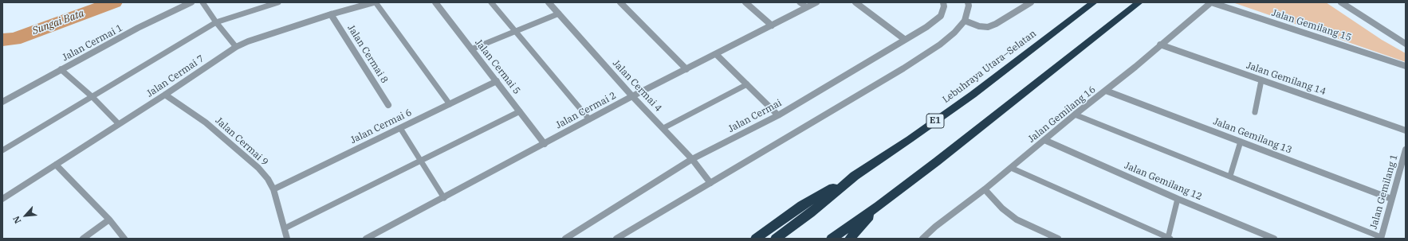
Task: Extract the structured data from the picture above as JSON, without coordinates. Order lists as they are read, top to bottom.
{
  "streets": {
    "highway": ["Lebuhraya Utara–Selatan", "E1"],
    "street": [
      "Jalan Gemilang 15",
      "Jalan Cermai 1",
      "Jalan Cermai 8",
      "Jalan Cermai 5",
      "Jalan Cermai 7",
      "Jalan Gemilang 14",
      "Jalan Cermai 4",
      "Jalan Cermai 2",
      "Jalan Gemilang 16",
      "Jalan Cermai",
      "Jalan Cermai 6",
      "Jalan Gemilang 13",
      "Jalan Cermai 9",
      "Jalan Gemilang 12",
      "Jalan Gemilang 1"
    ]
  },
  "crossings": [
    ["Jalan Gemilang 15", "Jalan Gemilang 16"],
    ["Jalan Cermai 8", "Jalan Cermai 7"],
    ["Jalan Cermai 5", "Jalan Cermai 2"],
    ["Jalan Cermai 5", "Jalan Cermai 6"],
    ["Jalan Cermai 7", "Jalan Cermai 9"],
    ["Jalan Gemilang 14", "Jalan Gemilang 16"],
    ["Jalan Cermai 4", "Jalan Cermai 2"],
    ["Jalan Cermai 4", "Jalan Cermai"],
    ["Jalan Gemilang 16", "Jalan Gemilang 13"],
    ["Jalan Gemilang 16", "Jalan Gemilang 12"],
    ["Jalan Cermai 6", "Jalan Cermai 9"],
    ["Jalan Gemilang 13", "Jalan Gemilang 1"]
  ],
  "water": ["Sungai Bata"],
  "north": "bottom left"
}
